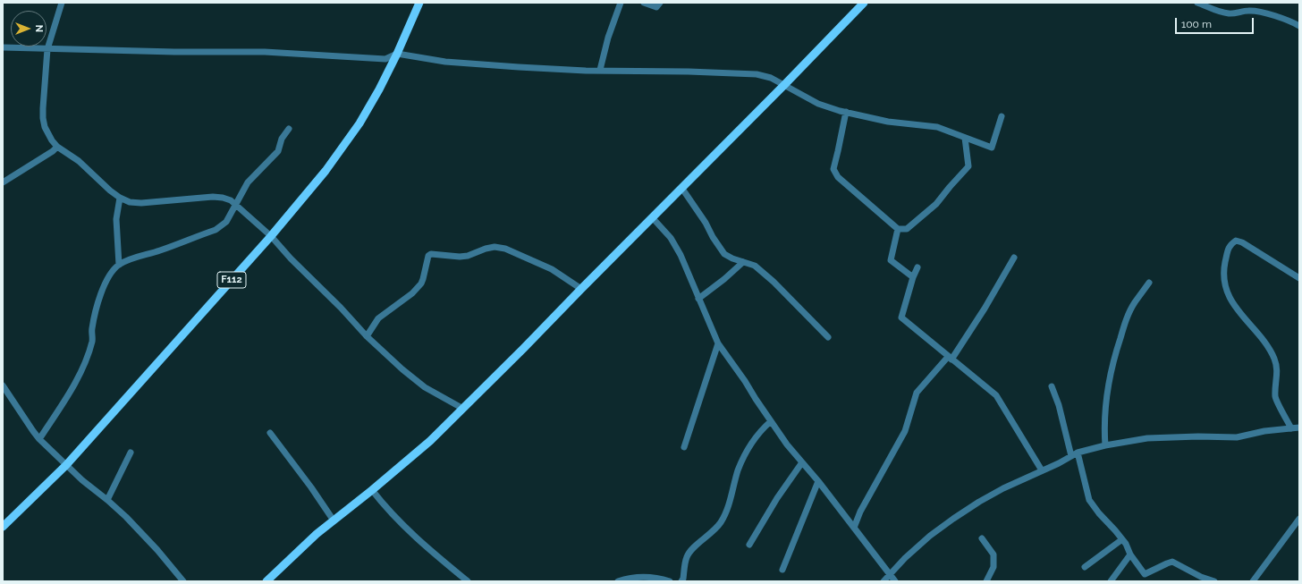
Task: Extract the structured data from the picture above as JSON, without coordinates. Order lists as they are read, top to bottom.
{
  "streets": {
    "main road": ["F112"]
  },
  "scale_bar": "100 m",
  "north": "right"
}
